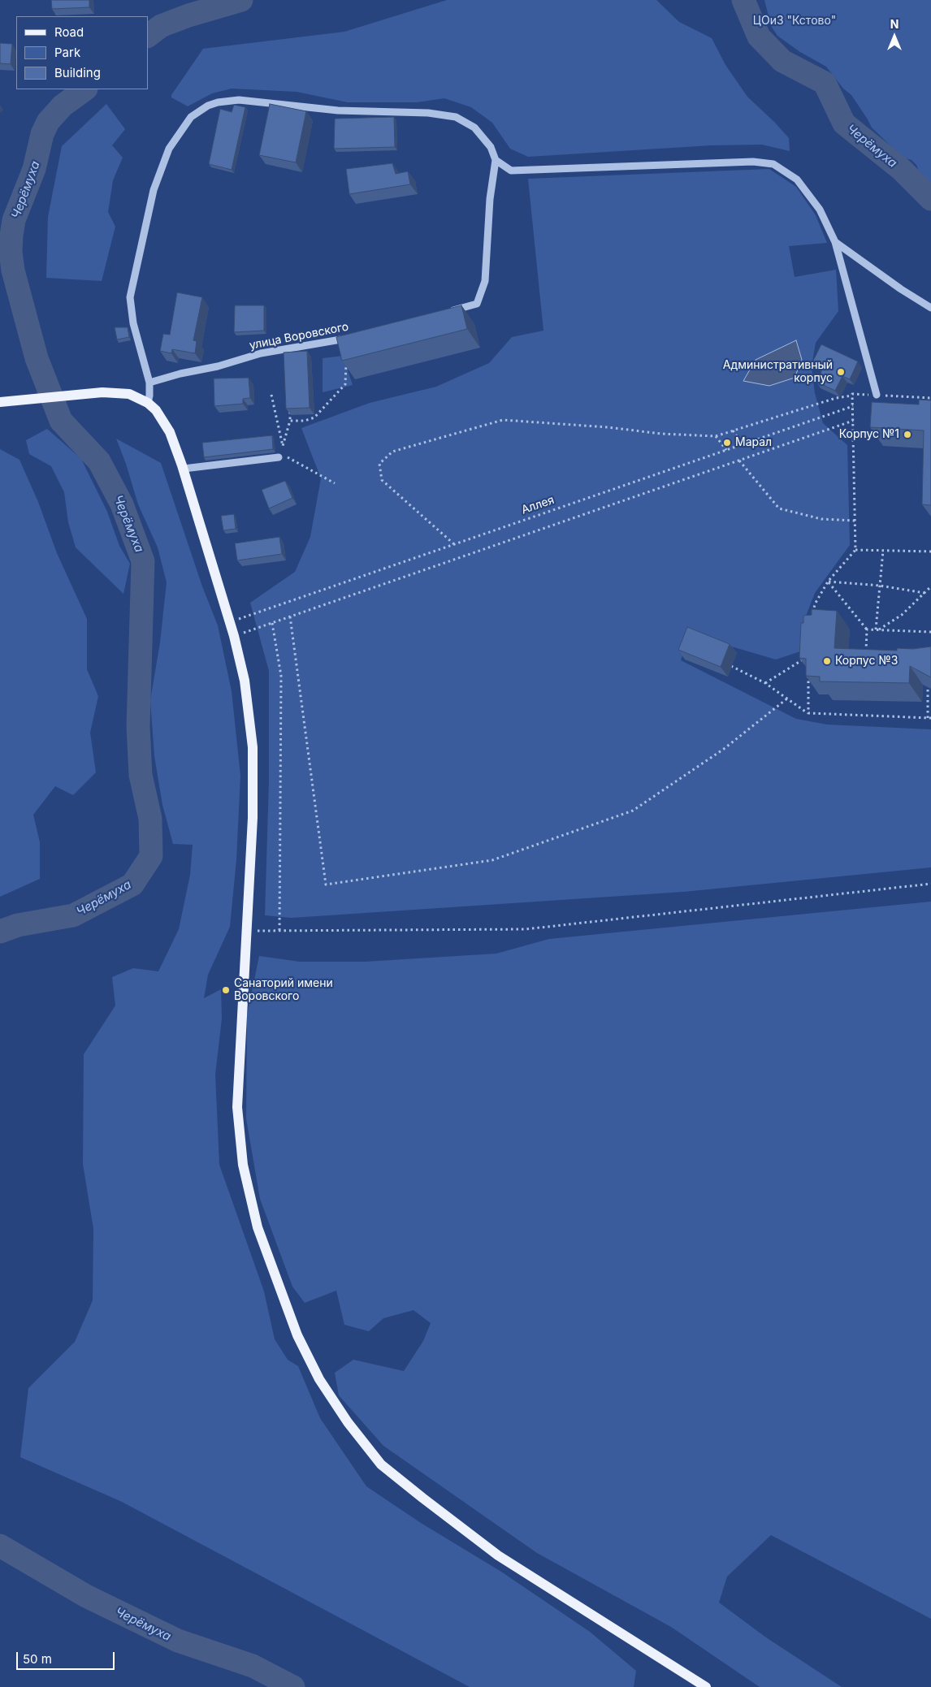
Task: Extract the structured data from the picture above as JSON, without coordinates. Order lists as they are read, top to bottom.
{
  "streets": {
    "street": ["улица Воровского"],
    "path": ["Аллея"]
  },
  "water": ["Черёмуха"],
  "parks": ["ЦОиЗ \"Кстово\""],
  "places": [
    "Административный корпус",
    "Корпус №1",
    "Марал",
    "Корпус №3",
    "Санаторий имени Воровского"
  ],
  "legend": ["Road", "Park", "Building"],
  "scale_bar": "50 m",
  "north": "top"
}
